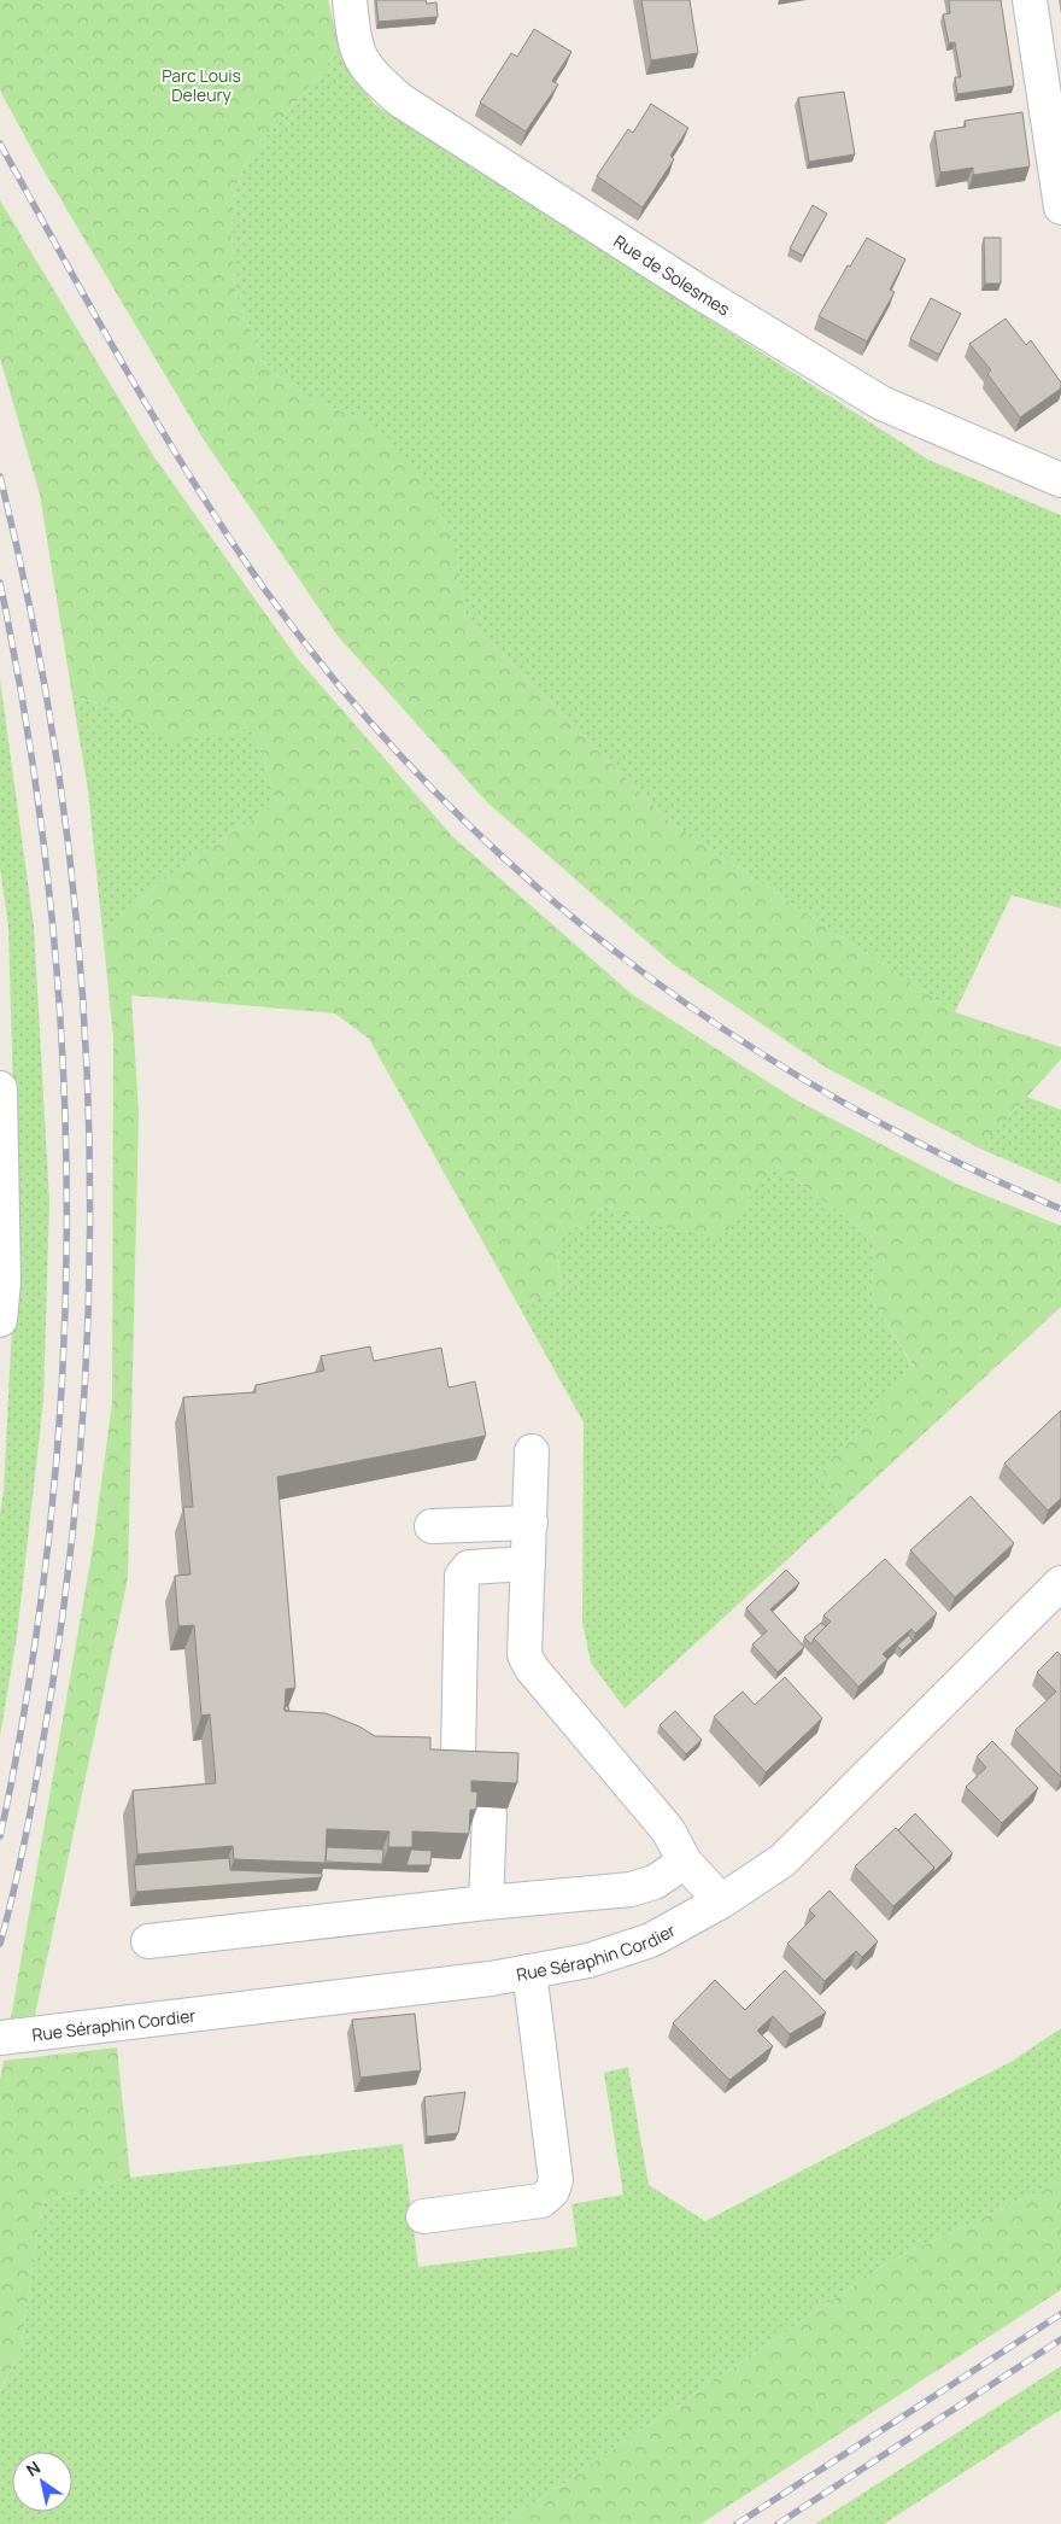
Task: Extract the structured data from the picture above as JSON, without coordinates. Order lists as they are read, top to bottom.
{
  "streets": {
    "street": ["Rue de Solesmes", "Rue Séraphin Cordier"]
  },
  "parks": ["Parc Louis Deleury"],
  "north": "top left"
}
